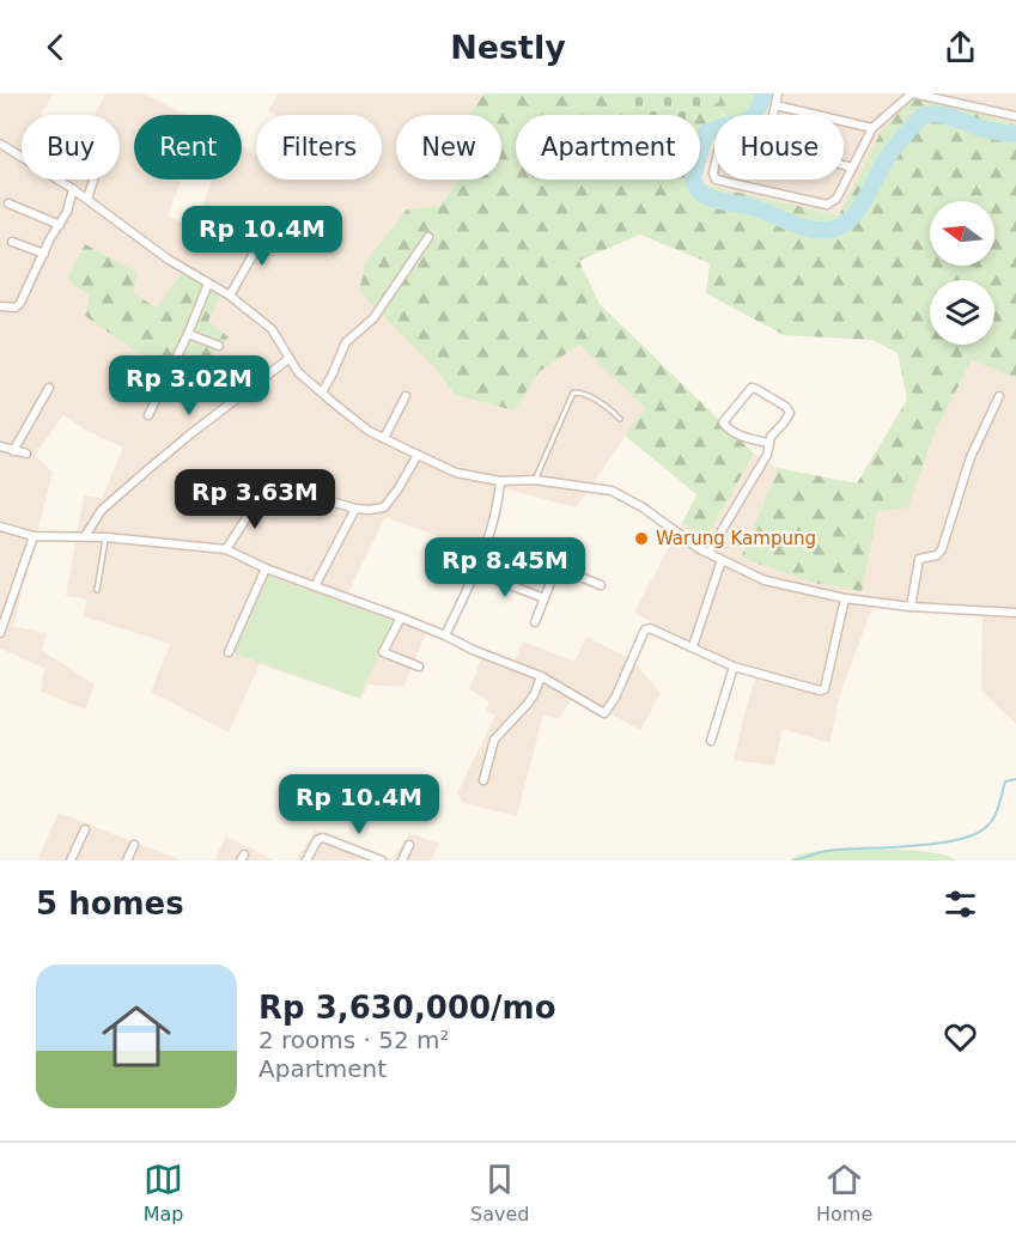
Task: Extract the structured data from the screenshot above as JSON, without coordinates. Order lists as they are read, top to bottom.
{
  "places": ["Warung Kampung"],
  "north": "left",
  "page": {
    "header": "Nestly",
    "chip": [
      "Buy",
      "Rent",
      "Filters",
      "New",
      "Apartment",
      "House"
    ],
    "price": [
      "Rp 10.4M",
      "Rp 3.02M",
      "Rp 3.63M",
      "Rp 8.45M",
      "Rp 10.4M"
    ],
    "heading": "5 homes",
    "list": [
      {
        "name": "Rp 3,630,000/mo",
        "note": "2 rooms · 52 m² · Apartment"
      }
    ],
    "tabs": ["Map", "Saved", "Home"]
  }
}
